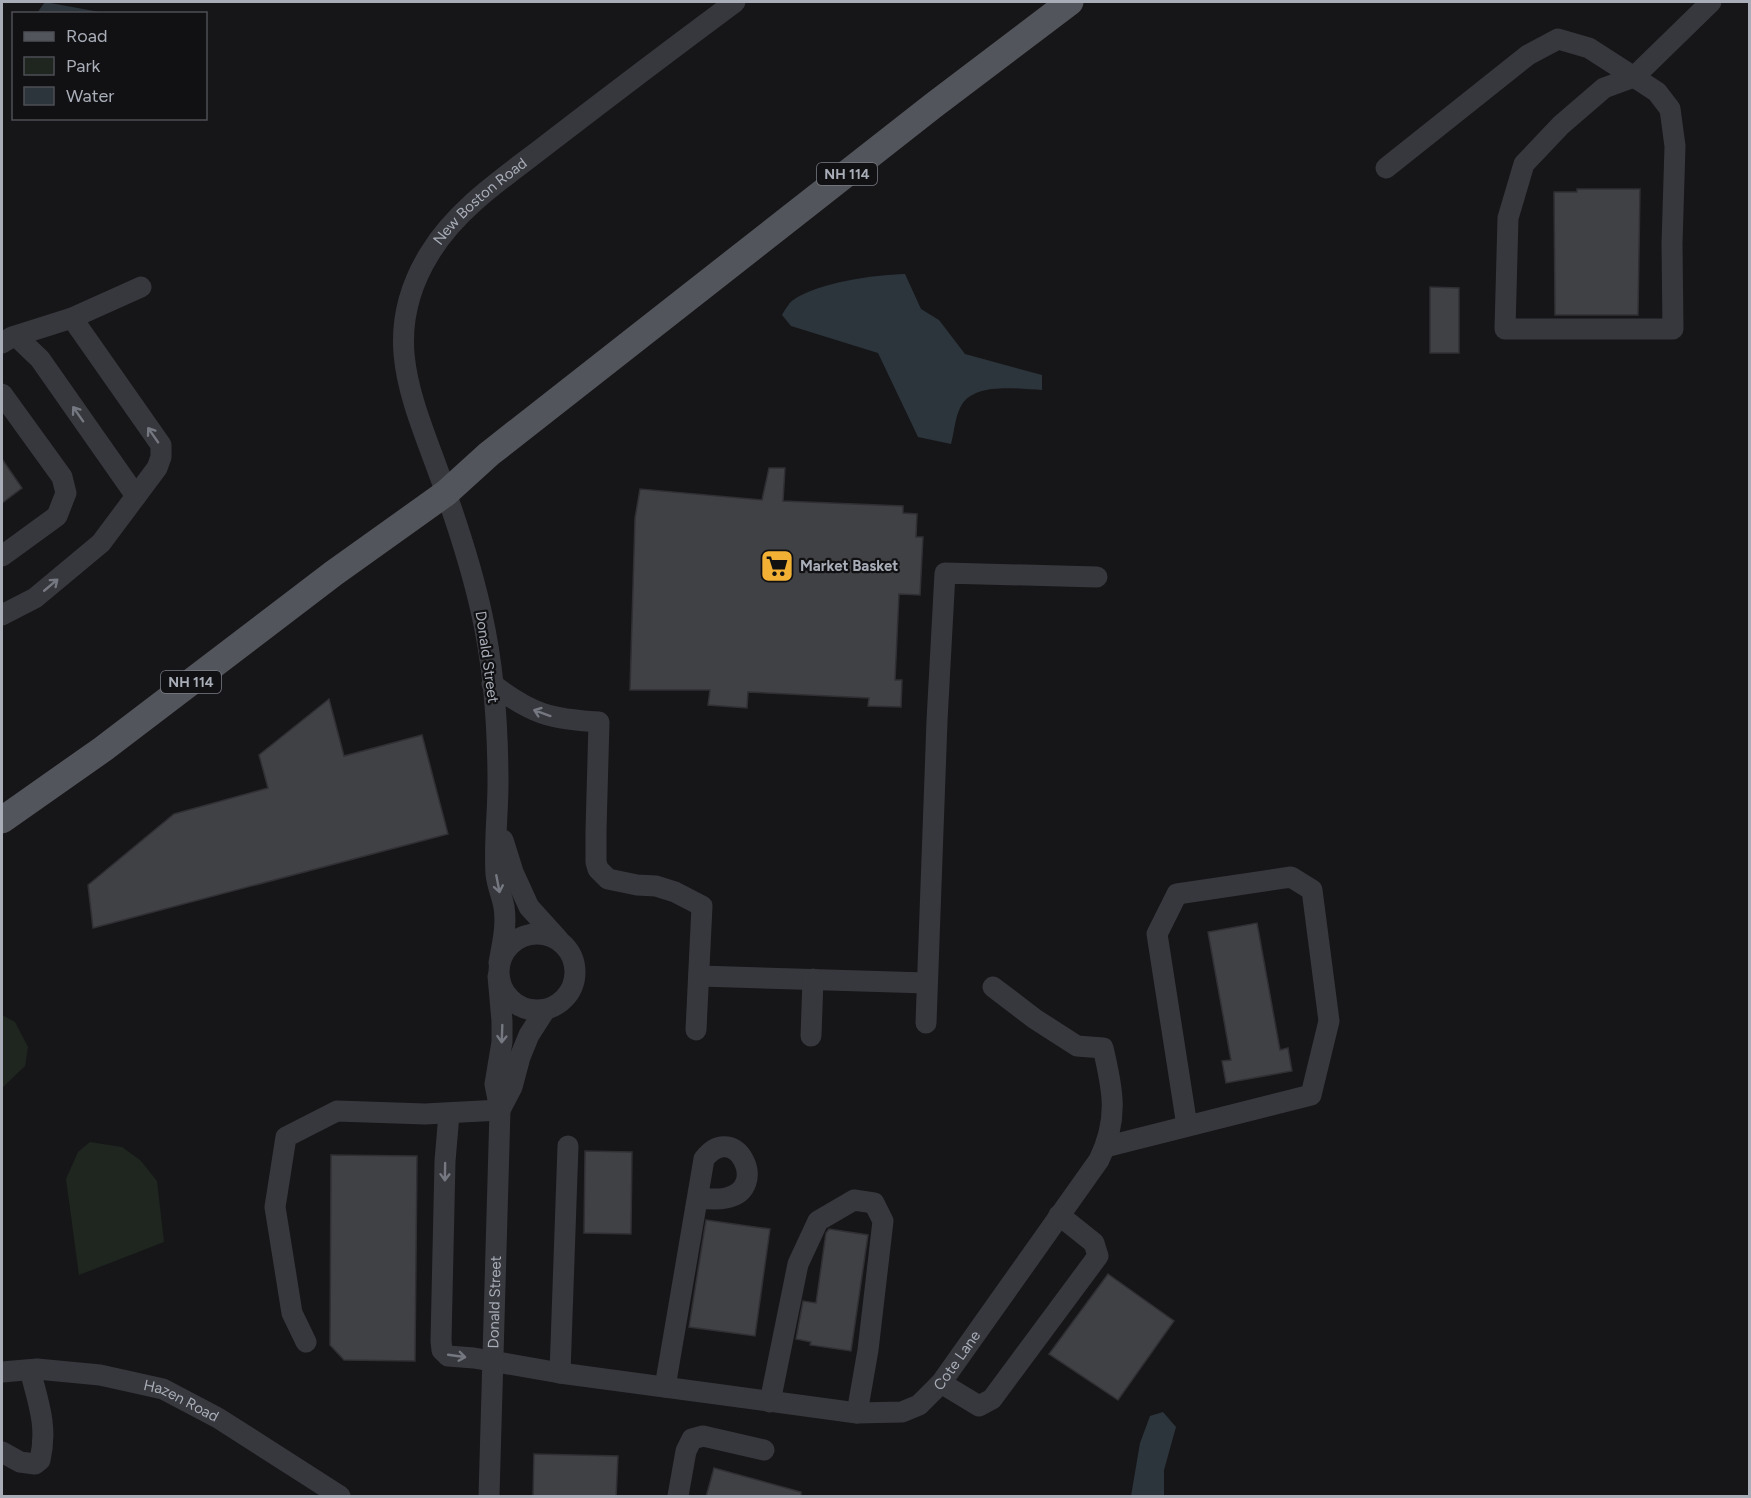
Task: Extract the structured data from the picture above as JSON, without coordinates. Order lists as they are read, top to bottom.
{
  "streets": {
    "main road": ["NH 114"],
    "street": [
      "New Boston Road",
      "Donald Street",
      "Cote Lane",
      "Hazen Road"
    ]
  },
  "crossings": [
    ["NH 114", "New Boston Road"],
    ["NH 114", "Donald Street"],
    ["New Boston Road", "Donald Street"],
    ["Donald Street", "Cote Lane"]
  ],
  "places": {
    "supermarket": ["Market Basket"]
  },
  "legend": ["Road", "Park", "Water"]
}
